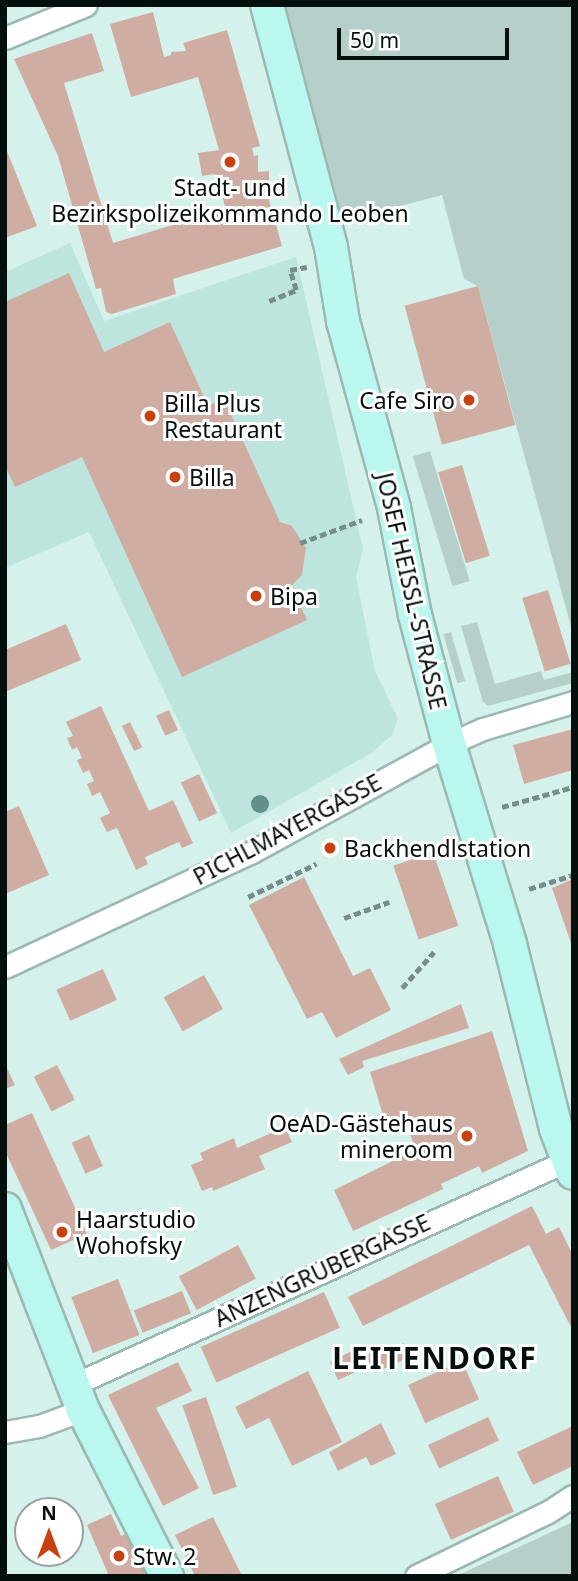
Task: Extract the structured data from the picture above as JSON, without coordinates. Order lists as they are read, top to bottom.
{
  "streets": {
    "main road": ["JOSEF HEISSL-STRASSE"],
    "street": ["PICHLMAYERGASSE", "ANZENGRUBERGASSE"]
  },
  "crossings": [
    ["JOSEF HEISSL-STRASSE", "PICHLMAYERGASSE"],
    ["JOSEF HEISSL-STRASSE", "ANZENGRUBERGASSE"]
  ],
  "districts": ["LEITENDORF"],
  "places": [
    "Stadt- und Bezirkspolizeikommando Leoben",
    "Cafe Siro",
    "Billa Plus Restaurant",
    "Billa",
    "Bipa",
    "Backhendlstation",
    "OeAD-Gästehaus mineroom",
    "Haarstudio Wohofsky",
    "Stw. 2"
  ],
  "scale_bar": "50 m",
  "north": "top"
}
